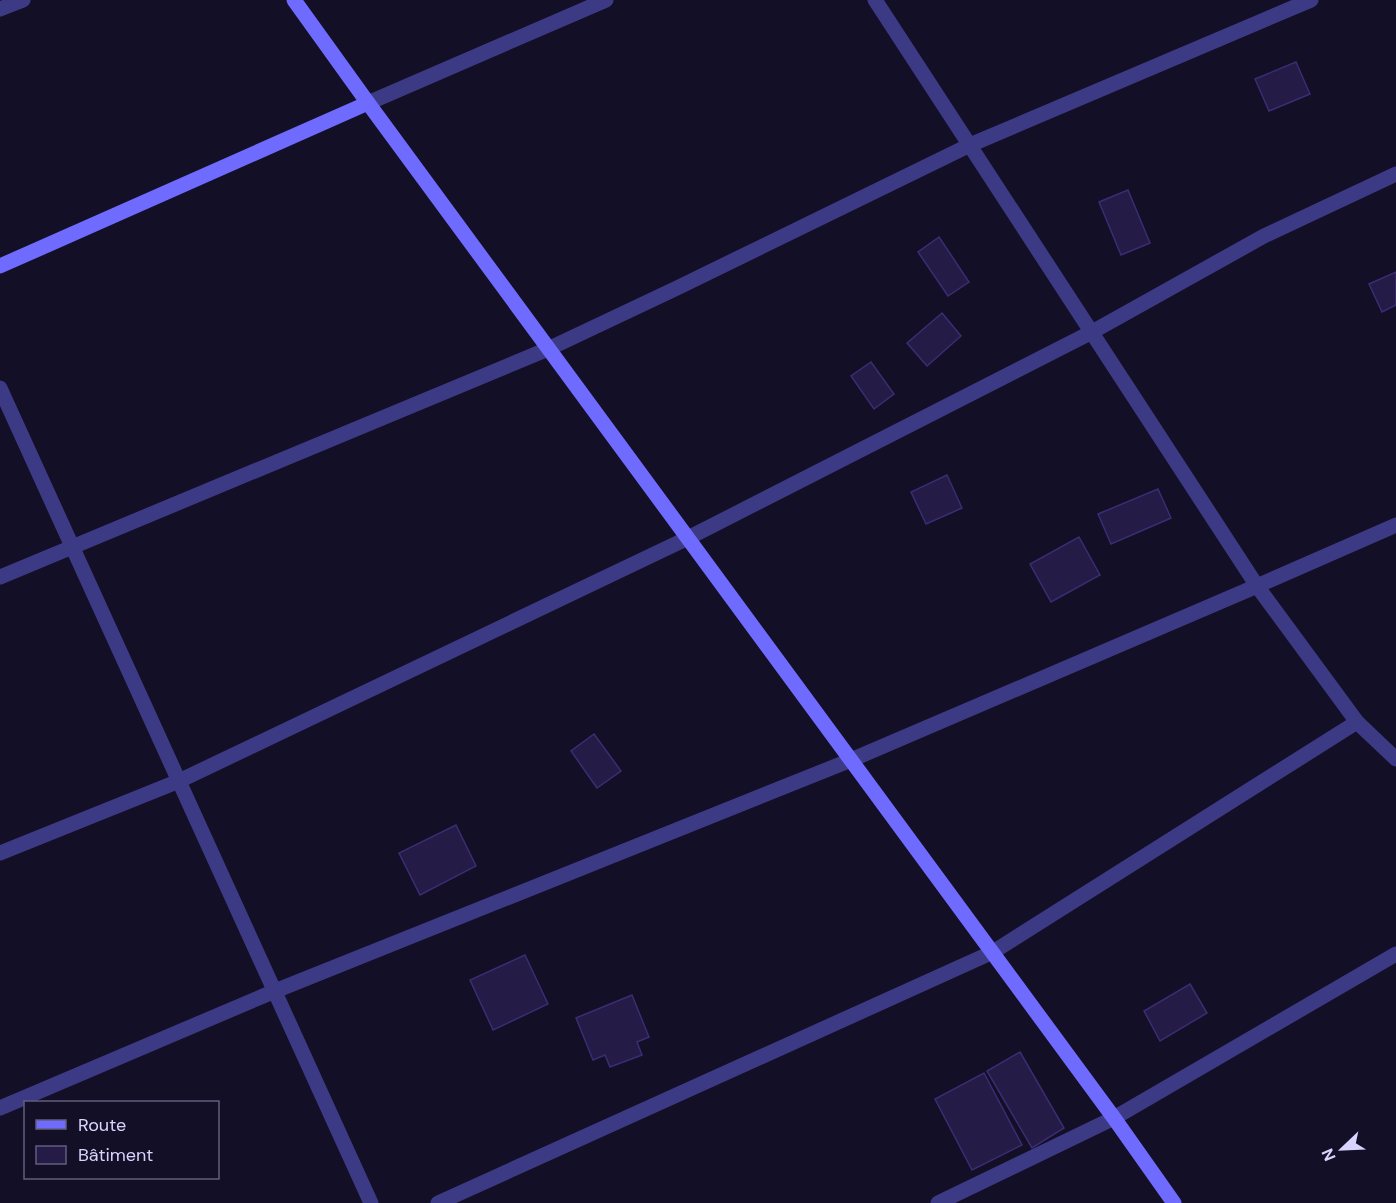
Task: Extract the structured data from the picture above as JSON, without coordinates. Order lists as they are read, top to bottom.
{
  "legend": ["Route", "Bâtiment"],
  "north": "bottom left"
}
